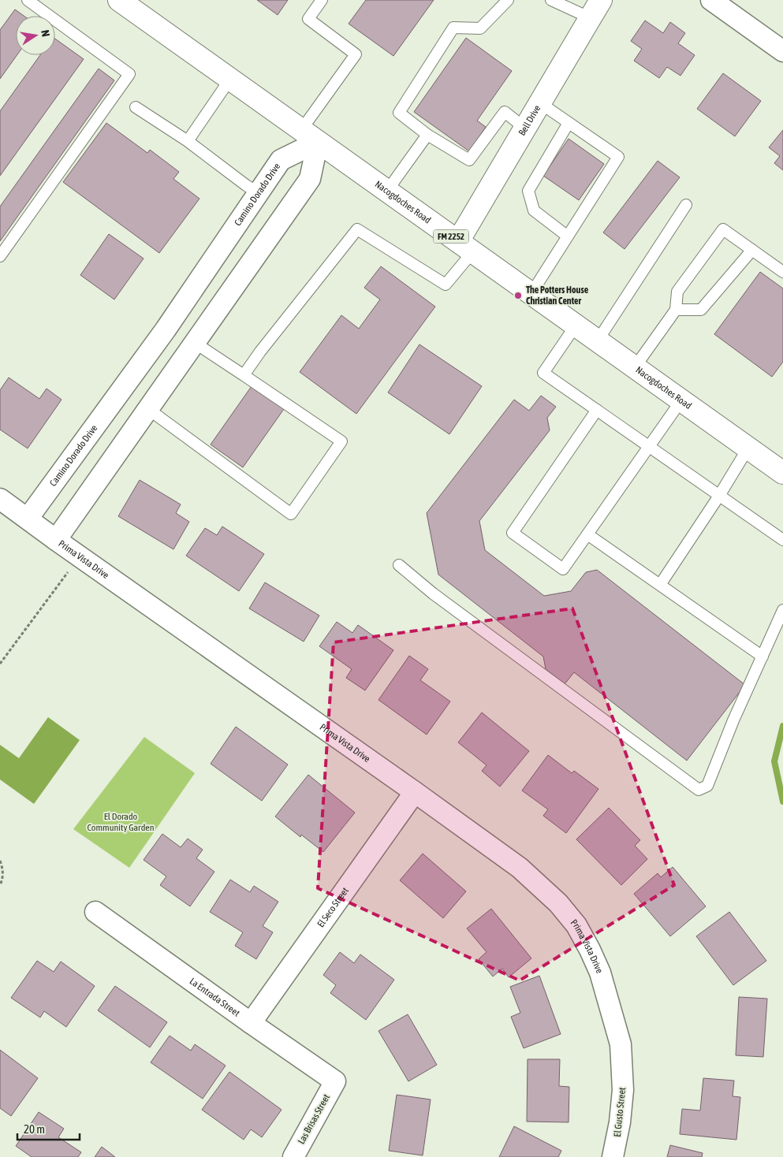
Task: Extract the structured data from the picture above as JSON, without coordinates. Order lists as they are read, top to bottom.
{
  "streets": {
    "main road": ["Bell Drive", "Nacogdoches Road", "FM 2252"],
    "street": [
      "Camino Dorado Drive",
      "Prima Vista Drive",
      "El Seco Street",
      "La Entrada Street",
      "El Gusto Street",
      "Las Brisas Street"
    ]
  },
  "crossings": [
    ["Bell Drive", "Nacogdoches Road"],
    ["Camino Dorado Drive", "Nacogdoches Road"],
    ["Camino Dorado Drive", "Prima Vista Drive"],
    ["Prima Vista Drive", "El Seco Street"],
    ["Prima Vista Drive", "El Gusto Street"],
    ["El Seco Street", "La Entrada Street"],
    ["La Entrada Street", "Las Brisas Street"]
  ],
  "parks": ["El Dorado Community Garden"],
  "places": ["The Potters House Christian Center"],
  "scale_bar": "20 m",
  "north": "right"
}
